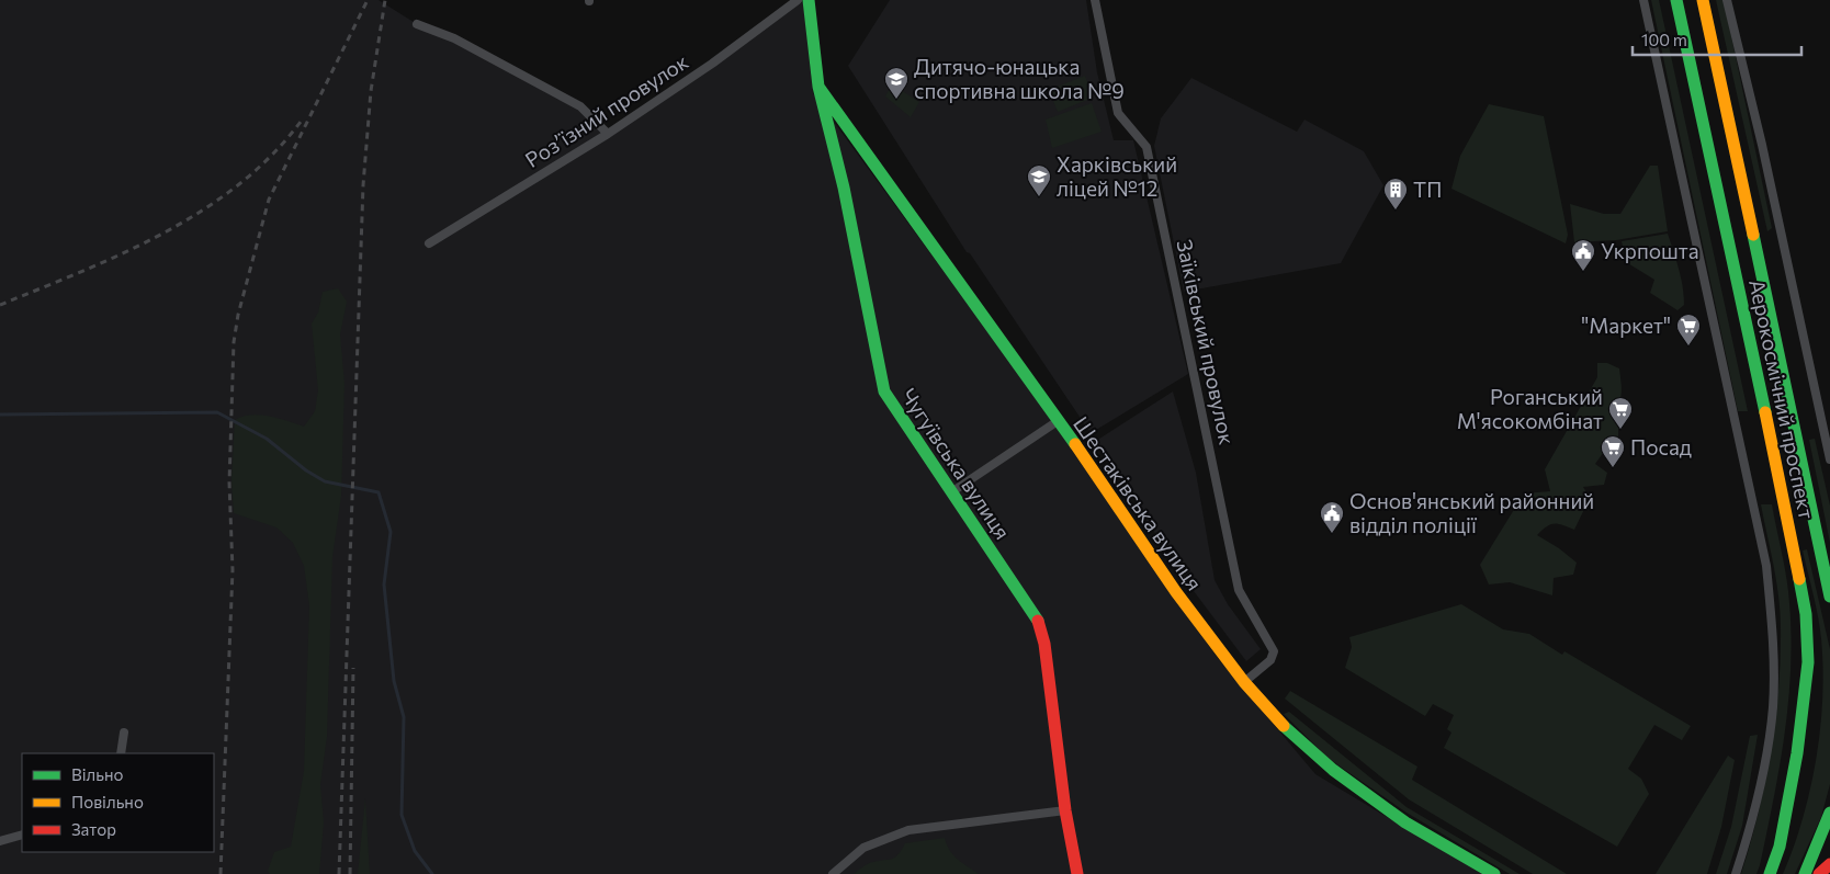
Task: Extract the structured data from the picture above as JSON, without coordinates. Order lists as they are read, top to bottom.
{
  "streets": {
    "street": [
      "Роз’їзний провулок",
      "Заїківський провулок",
      "Аерокосмічний проспект",
      "Чугуївська вулиця",
      "Шестаківська вулиця"
    ]
  },
  "crossings": [
    ["Заїківський провулок", "Шестаківська вулиця"],
    ["Чугуївська вулиця", "Шестаківська вулиця"]
  ],
  "places": {
    "school or university": ["Дитячо-юнацька спортивна школа №9", "Харківський ліцей №12"],
    "building": ["ТП"],
    "public building": ["Укрпошта", "Основ'янський районний відділ поліції"],
    "supermarket": ["\"Маркет\"", "Роганський М'ясокомбінат", "Посад"]
  },
  "legend": ["Вільно", "Повільно", "Затор"],
  "scale_bar": "100 m"
}
